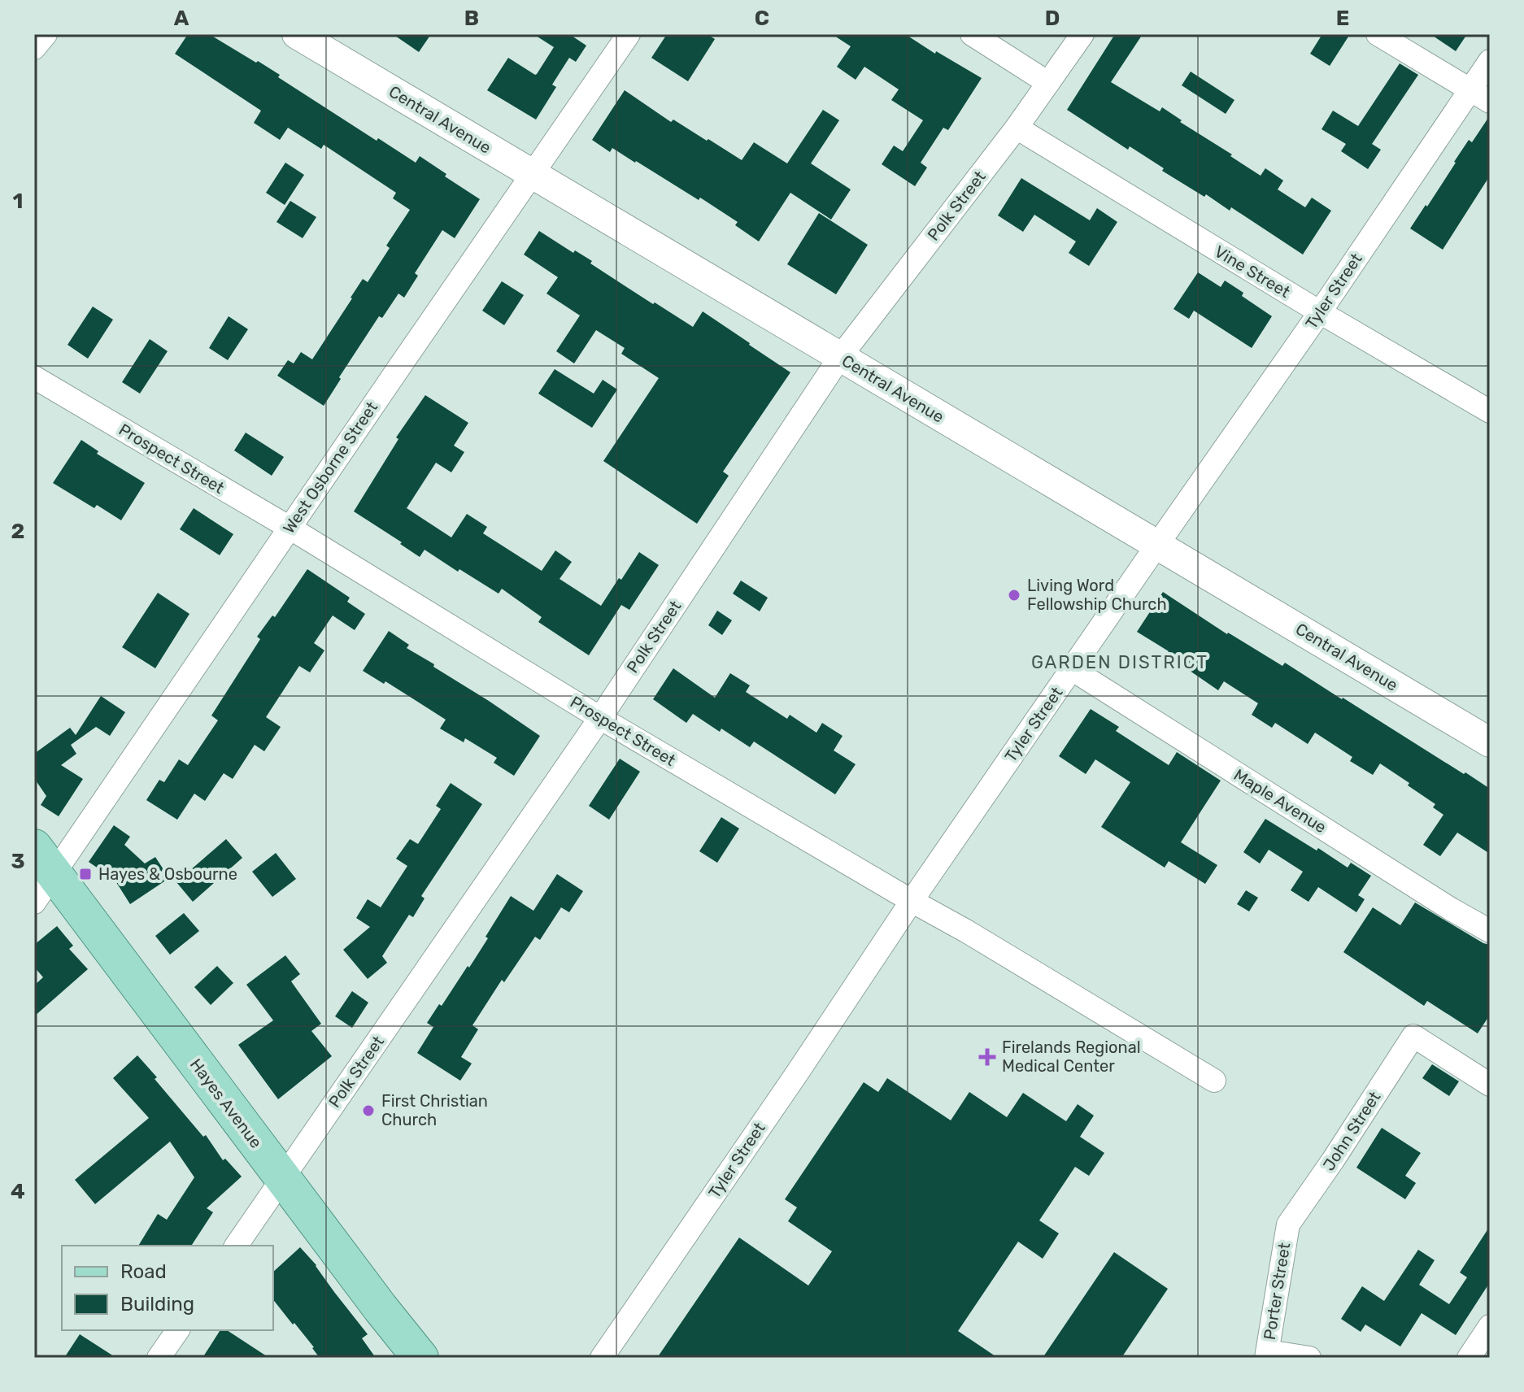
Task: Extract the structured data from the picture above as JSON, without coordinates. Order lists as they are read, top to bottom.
{
  "streets": {
    "main road": ["Hayes Avenue"],
    "street": [
      "Central Avenue",
      "Polk Street",
      "Vine Street",
      "Tyler Street",
      "Prospect Street",
      "West Osborne Street",
      "Maple Avenue",
      "John Street",
      "Porter Street"
    ]
  },
  "crossings": [
    ["Central Avenue", "Polk Street"],
    ["Central Avenue", "Tyler Street"],
    ["Central Avenue", "West Osborne Street"],
    ["Polk Street", "Vine Street"],
    ["Polk Street", "Prospect Street"],
    ["Polk Street", "Hayes Avenue"],
    ["Vine Street", "Tyler Street"],
    ["Tyler Street", "Prospect Street"],
    ["Tyler Street", "Maple Avenue"],
    ["Prospect Street", "West Osborne Street"],
    ["West Osborne Street", "Hayes Avenue"],
    ["John Street", "Porter Street"]
  ],
  "districts": ["GARDEN DISTRICT"],
  "places": {
    "other": ["Living Word Fellowship Church", "First Christian Church"],
    "transit": ["Hayes & Osbourne"],
    "health": ["Firelands Regional Medical Center"]
  },
  "legend": ["Road", "Building"],
  "grid": {
    "columns": [
      "A",
      "B",
      "C",
      "D",
      "E"
    ],
    "rows": [
      "1",
      "2",
      "3",
      "4"
    ]
  }
}
